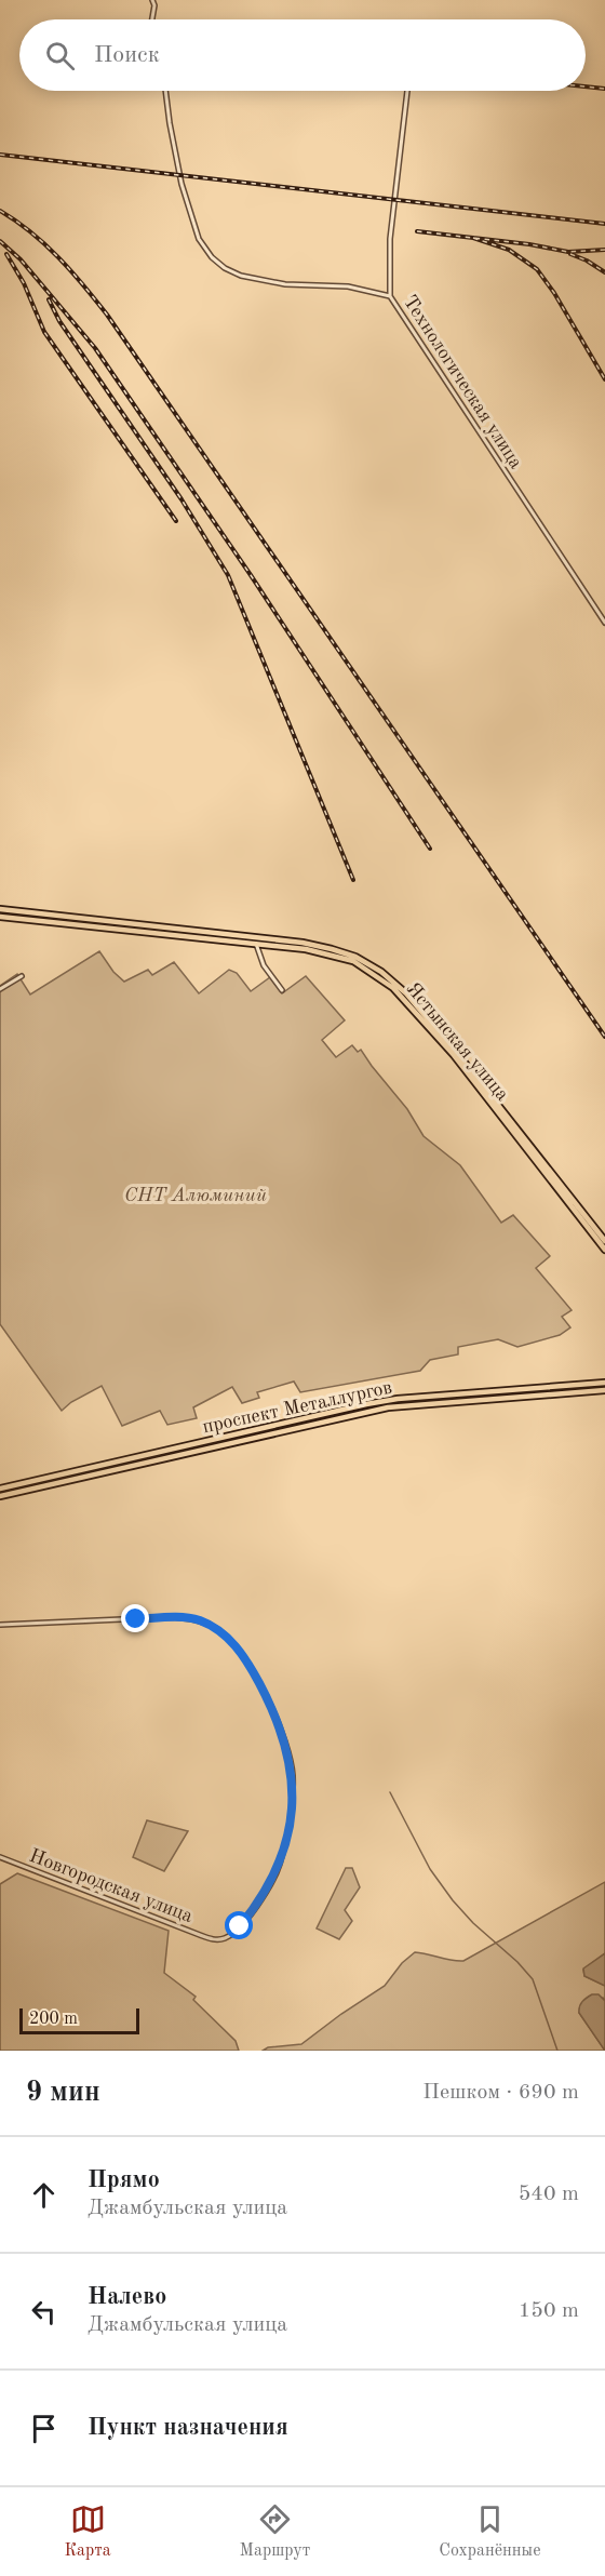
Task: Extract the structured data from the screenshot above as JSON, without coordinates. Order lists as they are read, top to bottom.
{
  "streets": {
    "main road": ["Ястынская улица", "проспект Металлургов"],
    "street": ["Технологическая улица", "Новгородская улица"]
  },
  "parks": ["СНТ Алюминий"],
  "scale_bar": "200 m",
  "page": {
    "search": "Поиск",
    "scale": "200 m",
    "heading": ["9 мин", "Пешком · 690 m"],
    "list": [
      ["Прямо", "Джамбульская улица", "540 m"],
      ["Налево", "Джамбульская улица", "150 m"],
      "Пункт назначения"
    ],
    "nav": ["Карта", "Маршрут", "Сохранённые"]
  }
}
